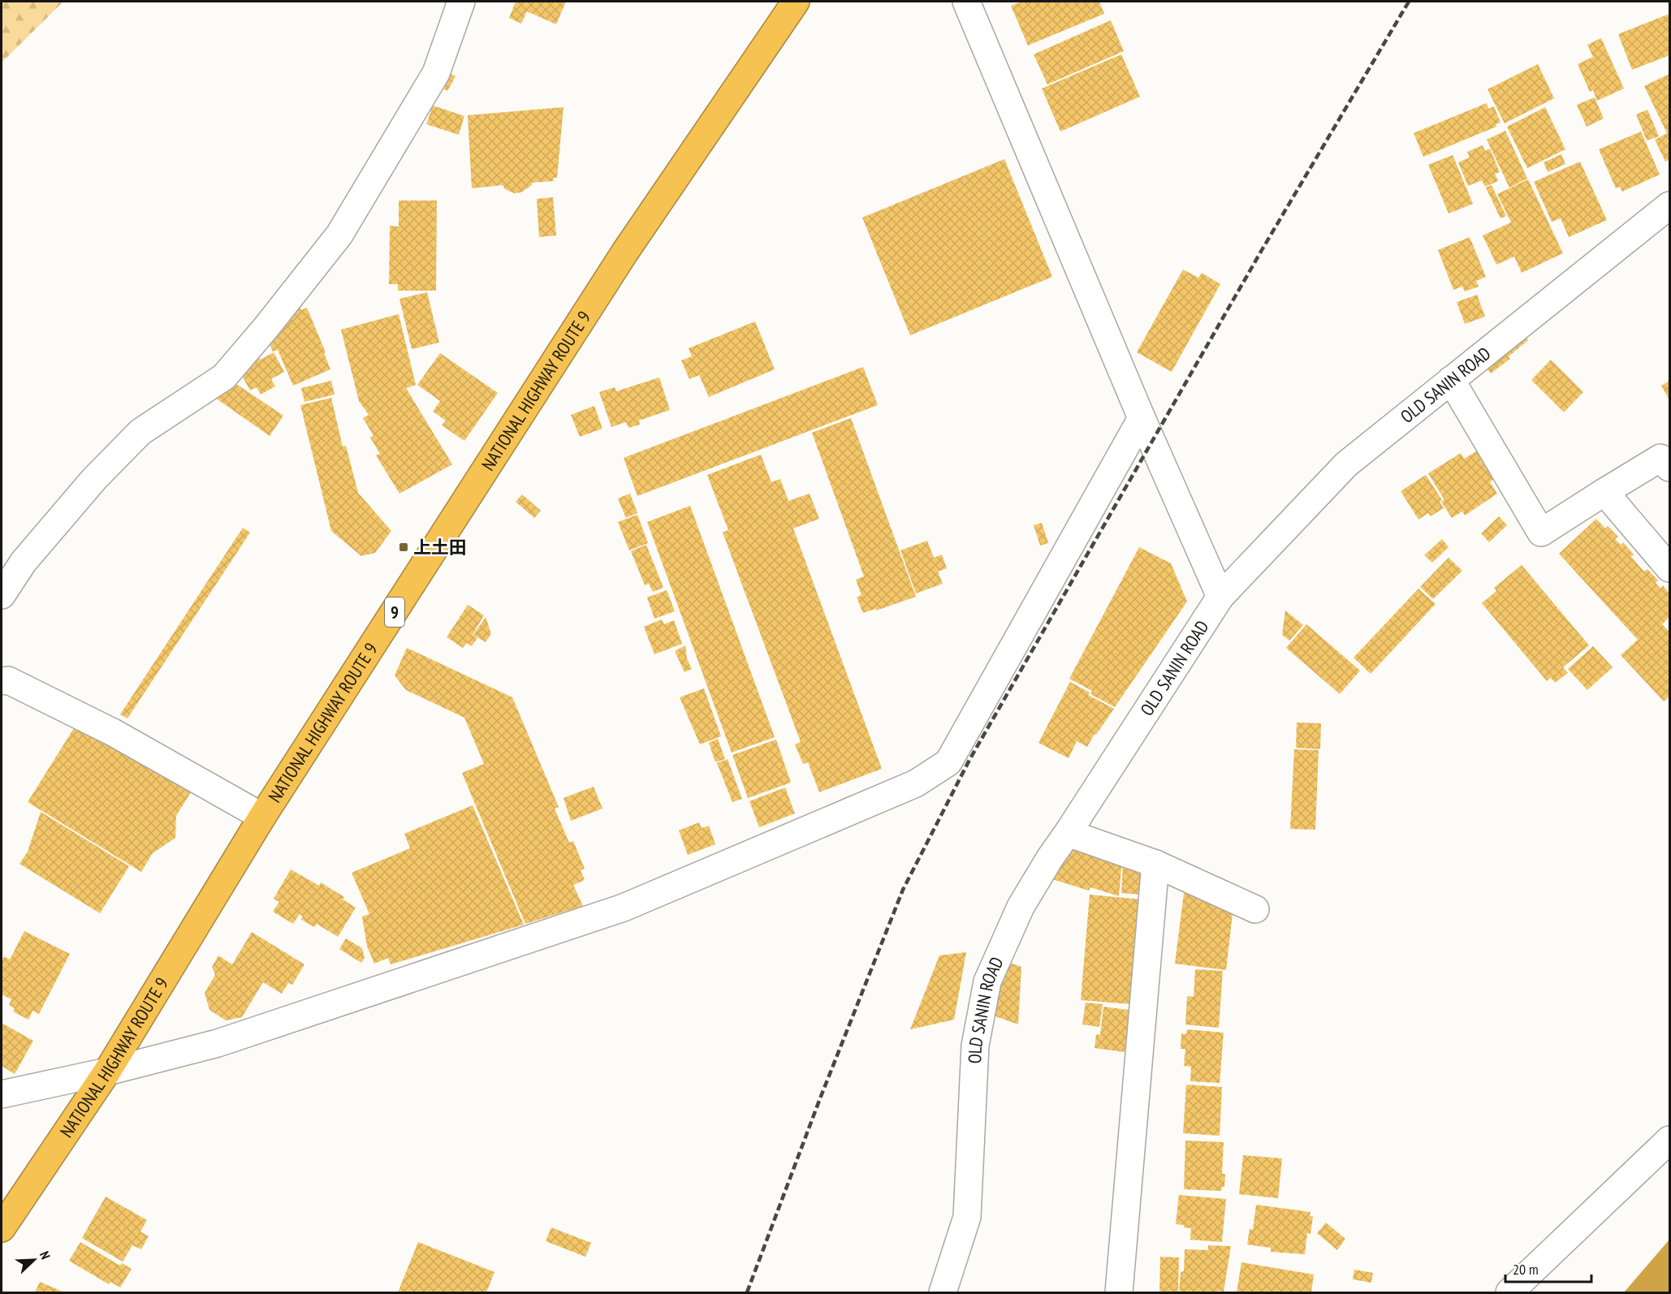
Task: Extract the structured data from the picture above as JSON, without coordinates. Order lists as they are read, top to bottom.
{
  "streets": {
    "highway": ["NATIONAL HIGHWAY ROUTE 9", "9"],
    "street": ["OLD SANIN ROAD"]
  },
  "places": {
    "transit": ["上土田"]
  },
  "scale_bar": "20 m",
  "north": "top right"
}
